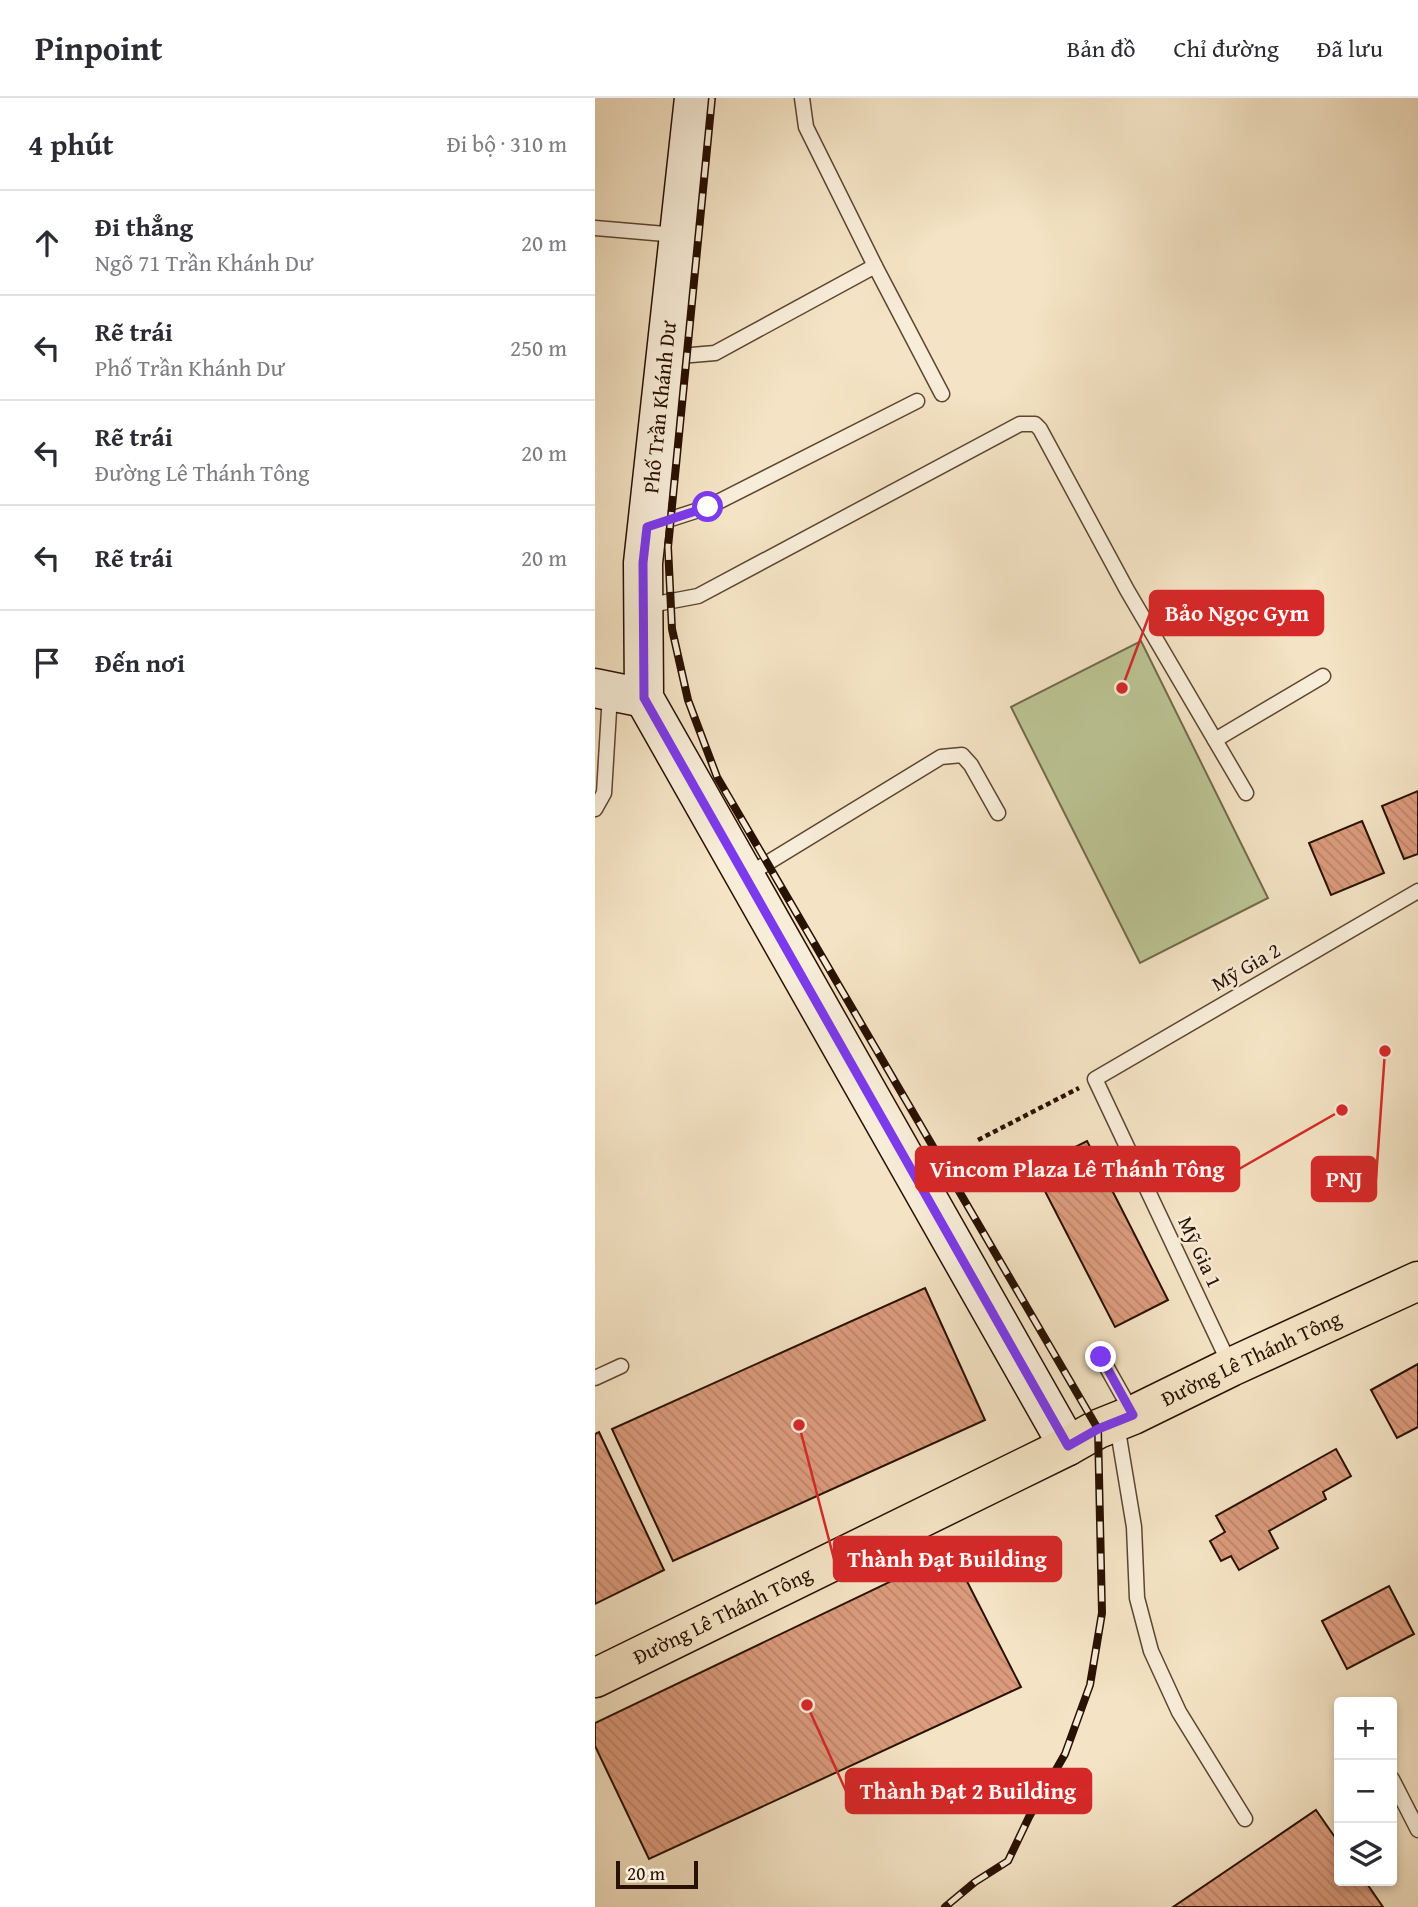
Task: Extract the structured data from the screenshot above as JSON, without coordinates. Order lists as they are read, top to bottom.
{
  "streets": {
    "main road": ["Đường Lê Thánh Tông"],
    "street": ["Phố Trần Khánh Dư"],
    "lane": ["Mỹ Gia 2", "Mỹ Gia 1"]
  },
  "crossings": [
    ["Phố Trần Khánh Dư", "Đường Lê Thánh Tông"],
    ["Mỹ Gia 2", "Mỹ Gia 1"],
    ["Mỹ Gia 1", "Đường Lê Thánh Tông"]
  ],
  "places": [
    "Bảo Ngọc Gym",
    "PNJ",
    "Vincom Plaza Lê Thánh Tông",
    "Thành Đạt Building",
    "Thành Đạt 2 Building"
  ],
  "scale_bar": "20 m",
  "page": {
    "header": "Pinpoint",
    "nav": ["Bản đồ", "Chỉ đường", "Đã lưu"],
    "heading": ["4 phút", "Đi bộ · 310 m"],
    "list": [
      ["Đi thẳng", "Ngõ 71 Trần Khánh Dư", "20 m"],
      ["Rẽ trái", "Phố Trần Khánh Dư", "250 m"],
      ["Rẽ trái", "Đường Lê Thánh Tông", "20 m"],
      ["Rẽ trái", "20 m"],
      "Đến nơi"
    ],
    "map_buttons": ["+", "−"],
    "scale": "20 m"
  }
}
